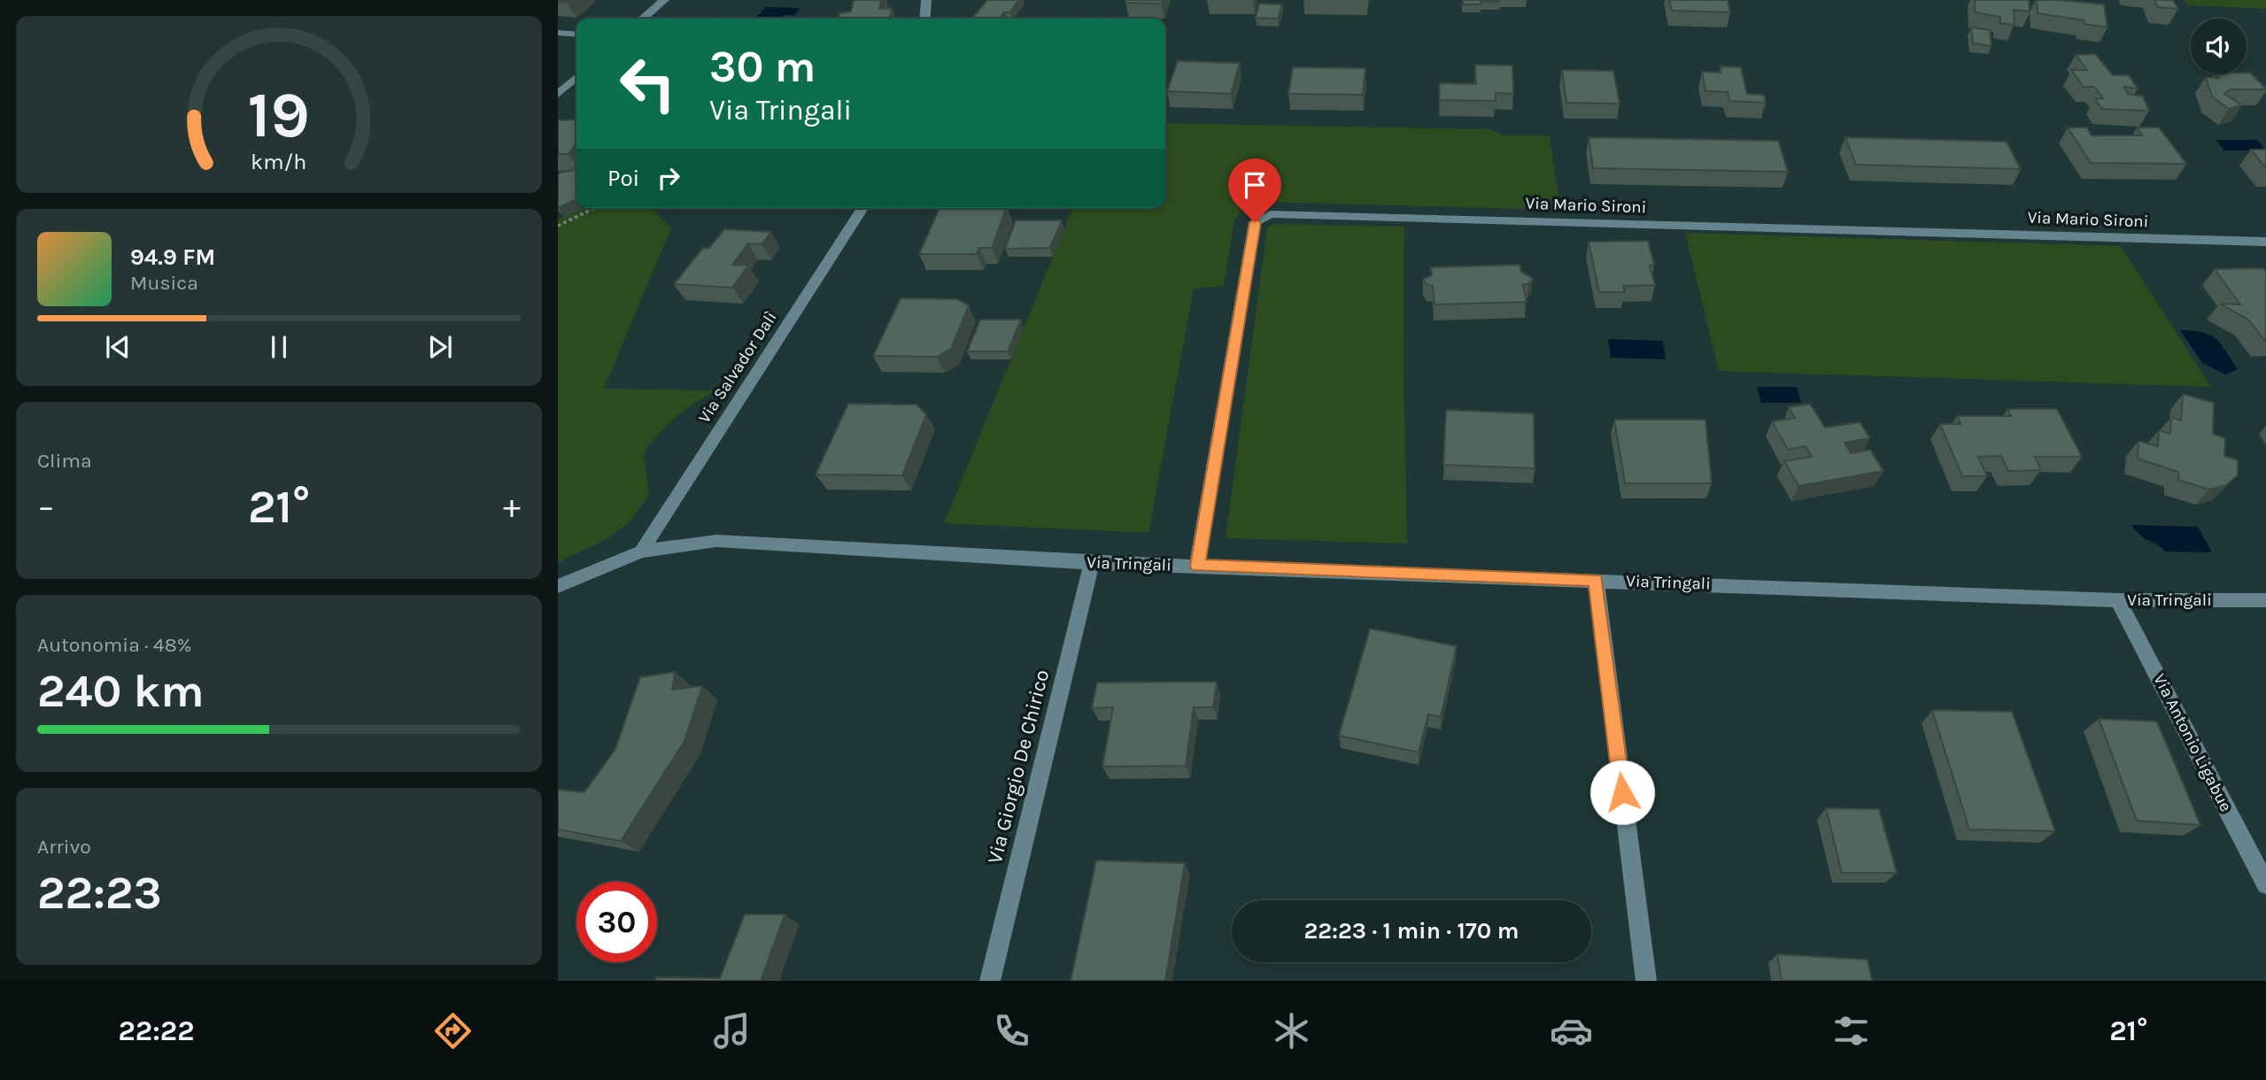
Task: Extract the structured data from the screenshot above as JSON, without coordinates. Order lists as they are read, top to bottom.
{
  "streets": {
    "street": [
      "Via Mario Sironi",
      "Via Salvador Dalì",
      "Via Tringali",
      "Via Antonio Ligabue",
      "Via Giorgio De Chirico"
    ]
  },
  "crossings": [
    ["Via Mario Sironi", "Via Tringali"],
    ["Via Salvador Dalì", "Via Tringali"],
    ["Via Tringali", "Via Antonio Ligabue"],
    ["Via Tringali", "Via Giorgio De Chirico"]
  ],
  "page": {
    "turn": ["30 m", "Via Tringali"],
    "then": "Poi",
    "song": ["94.9 FM", "Musica"],
    "tile": [
      "Clima",
      ["Autonomia · 48%", "240 km"],
      ["Arrivo", "22:23"]
    ],
    "heat": ["−", "21°", "+"],
    "limit": "30",
    "trip": "22:23 · 1 min · 170 m",
    "tabs": ["22:22", "21°"],
    "gauge": ["19", "km/h"]
  }
}
